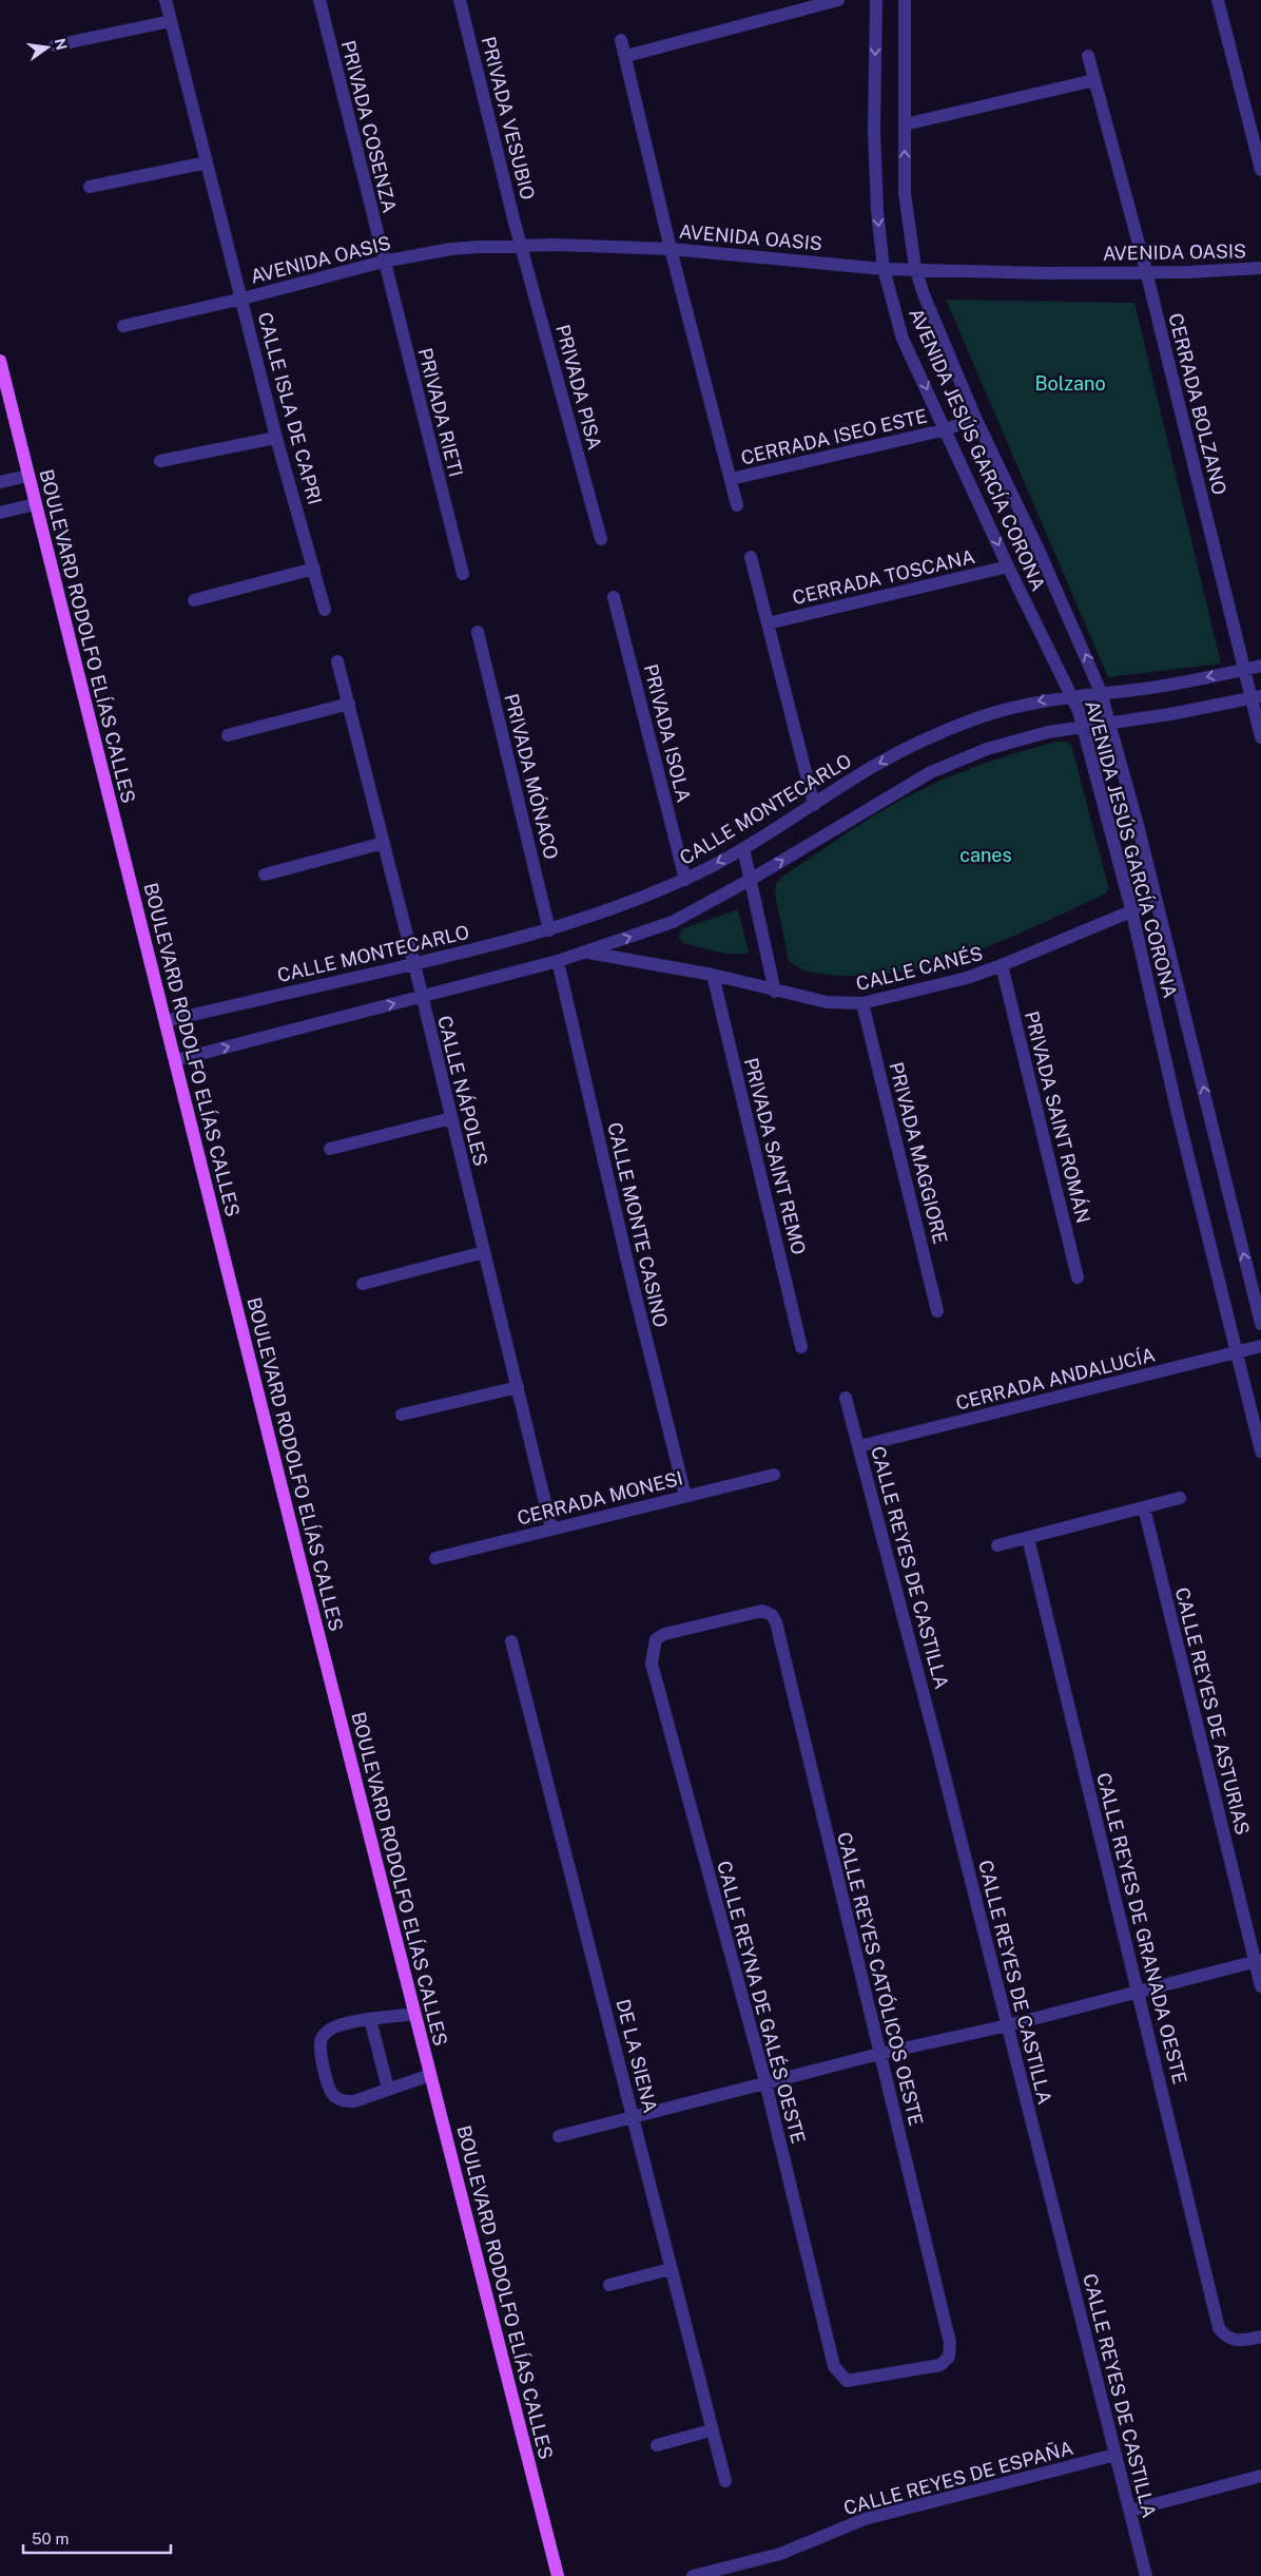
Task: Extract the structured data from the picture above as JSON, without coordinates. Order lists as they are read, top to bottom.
{
  "streets": {
    "main road": ["BOULEVARD RODOLFO ELÍAS CALLES"],
    "street": [
      "PRIVADA VESUBIO",
      "PRIVADA COSENZA",
      "AVENIDA OASIS",
      "PRIVADA PISA",
      "CERRADA BOLZANO",
      "CALLE ISLA DE CAPRI",
      "PRIVADA RIETI",
      "CERRADA ISEO ESTE",
      "AVENIDA JESÚS GARCÍA CORONA",
      "CERRADA TOSCANA",
      "PRIVADA ISOLA",
      "PRIVADA MÓNACO",
      "CALLE MONTECARLO",
      "CALLE CANÉS",
      "CALLE NÁPOLES",
      "PRIVADA SAINT ROMÁN",
      "PRIVADA MAGGIORE",
      "PRIVADA SAINT REMO",
      "CALLE MONTE CASINO",
      "CERRADA ANDALUCÍA",
      "CERRADA MONESI",
      "CALLE REYES DE CASTILLA",
      "CALLE REYES DE ASTURIAS",
      "CALLE REYES DE GRANADA OESTE",
      "CALLE REYES CATÓLICOS OESTE",
      "CALLE REYNA DE GALÉS OESTE",
      "DE LA SIENA",
      "CALLE REYES DE ESPAÑA"
    ]
  },
  "crossings": [
    ["PRIVADA VESUBIO", "AVENIDA OASIS"],
    ["PRIVADA VESUBIO", "PRIVADA PISA"],
    ["PRIVADA COSENZA", "AVENIDA OASIS"],
    ["PRIVADA COSENZA", "PRIVADA RIETI"],
    ["AVENIDA OASIS", "PRIVADA PISA"],
    ["AVENIDA OASIS", "CERRADA BOLZANO"],
    ["AVENIDA OASIS", "CALLE ISLA DE CAPRI"],
    ["AVENIDA OASIS", "PRIVADA RIETI"],
    ["AVENIDA OASIS", "CERRADA ISEO ESTE"],
    ["AVENIDA OASIS", "AVENIDA JESÚS GARCÍA CORONA"],
    ["CERRADA BOLZANO", "CALLE MONTECARLO"],
    ["CERRADA ISEO ESTE", "AVENIDA JESÚS GARCÍA CORONA"],
    ["AVENIDA JESÚS GARCÍA CORONA", "CERRADA TOSCANA"],
    ["AVENIDA JESÚS GARCÍA CORONA", "CALLE MONTECARLO"],
    ["AVENIDA JESÚS GARCÍA CORONA", "CALLE CANÉS"],
    ["AVENIDA JESÚS GARCÍA CORONA", "CERRADA ANDALUCÍA"],
    ["BOULEVARD RODOLFO ELÍAS CALLES", "CALLE MONTECARLO"],
    ["PRIVADA ISOLA", "CALLE MONTECARLO"],
    ["PRIVADA MÓNACO", "CALLE MONTECARLO"],
    ["CALLE MONTECARLO", "CALLE NÁPOLES"],
    ["CALLE CANÉS", "PRIVADA SAINT ROMÁN"],
    ["CALLE CANÉS", "PRIVADA MAGGIORE"],
    ["CALLE CANÉS", "PRIVADA SAINT REMO"],
    ["CALLE NÁPOLES", "CERRADA MONESI"],
    ["CALLE MONTE CASINO", "CERRADA MONESI"],
    ["CERRADA ANDALUCÍA", "CALLE REYES DE CASTILLA"],
    ["CALLE REYES DE CASTILLA", "CALLE REYES DE ESPAÑA"],
    ["CALLE REYES CATÓLICOS OESTE", "CALLE REYNA DE GALÉS OESTE"]
  ],
  "parks": ["Bolzano", "canes"],
  "scale_bar": "50 m",
  "north": "right"
}
